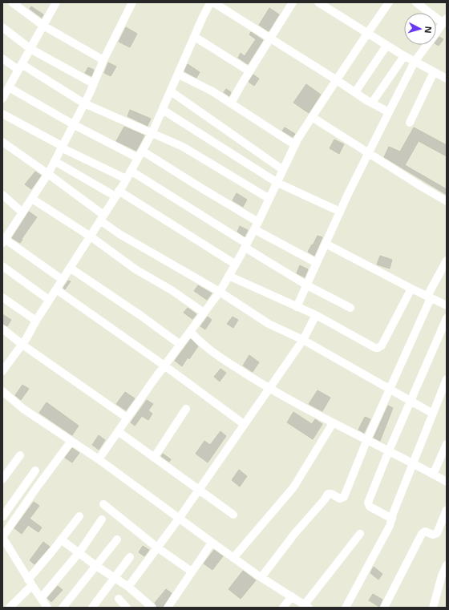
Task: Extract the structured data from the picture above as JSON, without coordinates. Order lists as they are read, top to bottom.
{
  "north": "right"
}
